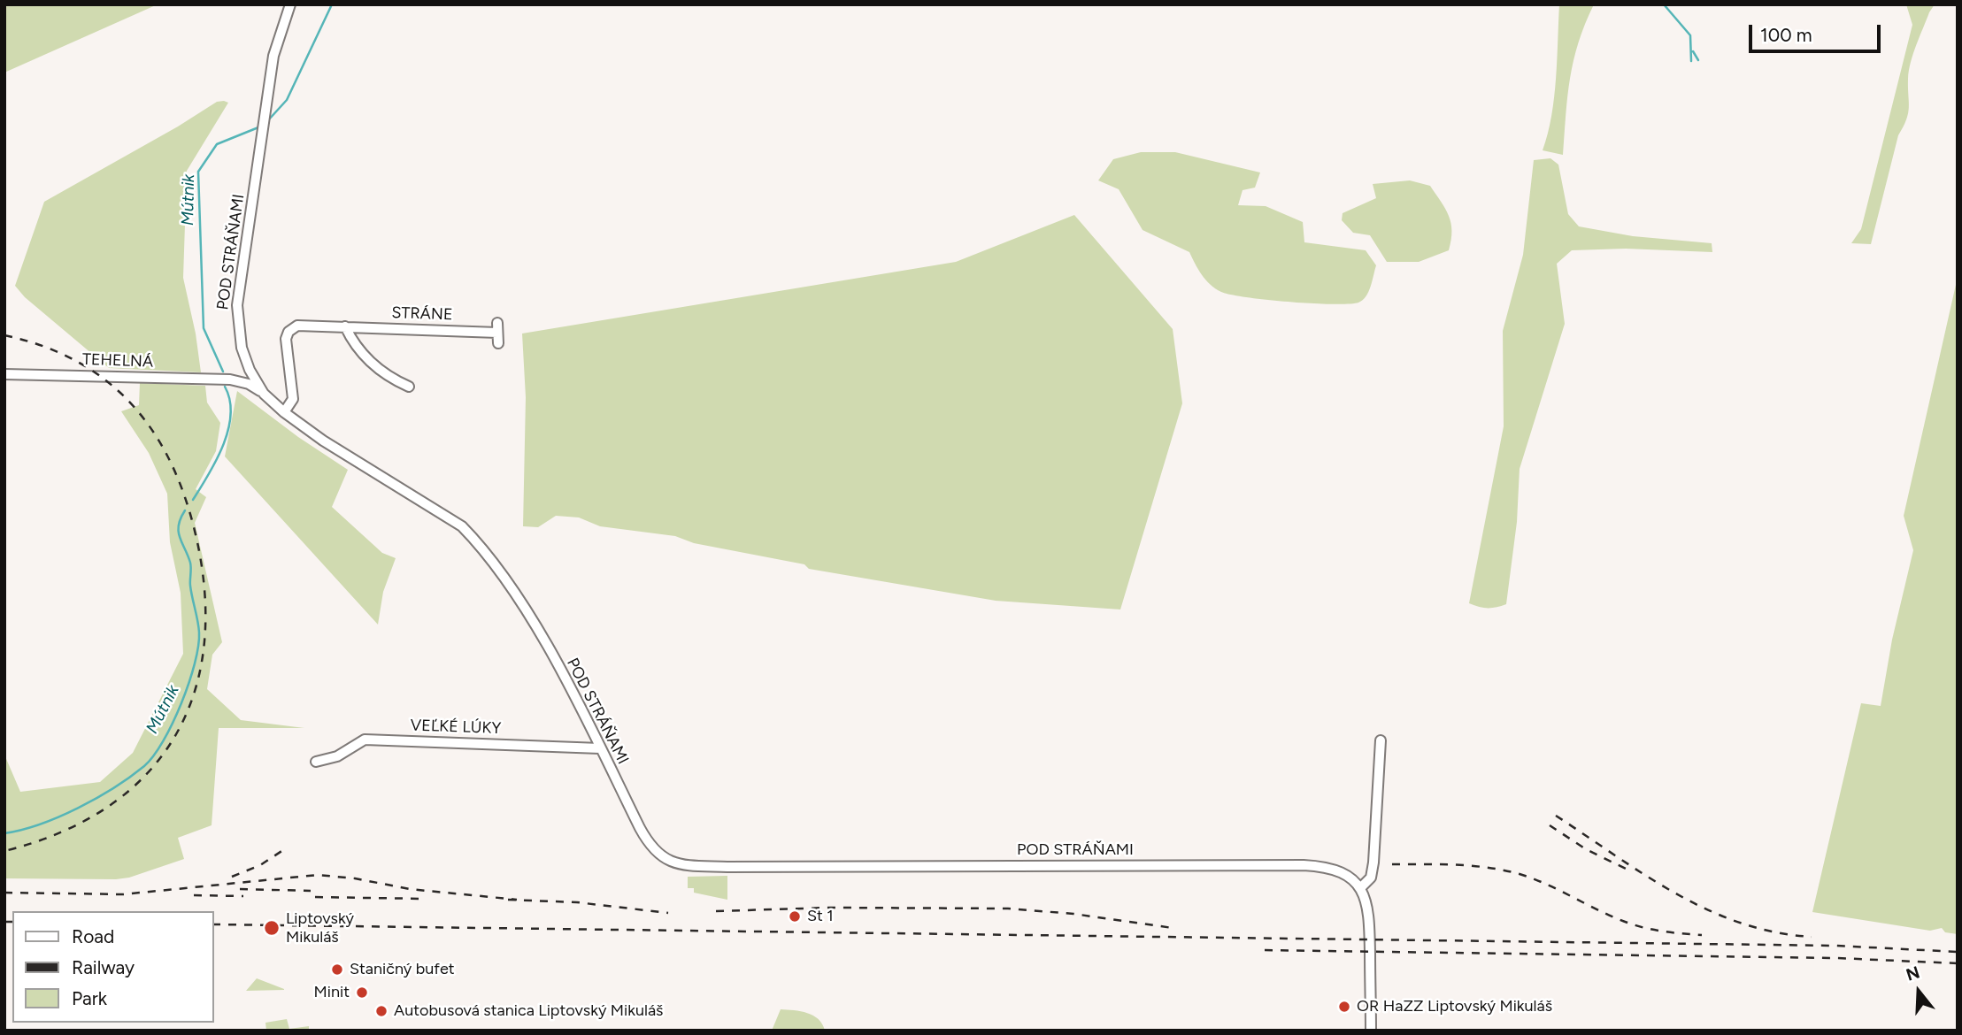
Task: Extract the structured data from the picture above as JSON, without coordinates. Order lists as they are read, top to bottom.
{
  "streets": {
    "street": [
      "POD STRÁŇAMI",
      "STRÁNE",
      "TEHELNÁ",
      "VEĽKÉ LÚKY"
    ]
  },
  "crossings": [
    ["POD STRÁŇAMI", "STRÁNE"],
    ["POD STRÁŇAMI", "TEHELNÁ"],
    ["POD STRÁŇAMI", "VEĽKÉ LÚKY"]
  ],
  "water": ["Mútnik"],
  "places": [
    "St 1",
    "Liptovský Mikuláš",
    "Staničný bufet",
    "Minit",
    "OR HaZZ Liptovský Mikuláš",
    "Autobusová stanica Liptovský Mikuláš"
  ],
  "legend": ["Road", "Railway", "Park"],
  "scale_bar": "100 m",
  "north": "top"
}
